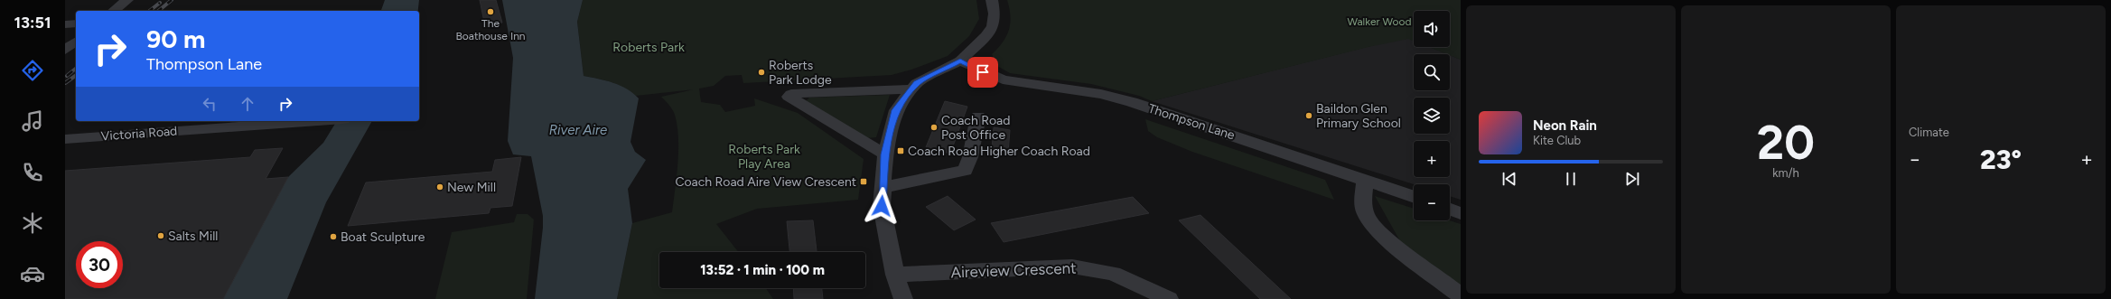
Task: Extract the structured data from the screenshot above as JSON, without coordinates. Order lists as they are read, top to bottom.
{
  "streets": {
    "street": ["Thompson Lane", "Victoria Road", "Aireview Crescent"]
  },
  "water": ["River Aire"],
  "parks": ["Walker Wood", "Roberts Park", "Roberts Park Play Area"],
  "places": {
    "other": [
      "The Boathouse Inn",
      "Roberts Park Lodge",
      "Baildon Glen Primary School",
      "Coach Road Post Office",
      "New Mill",
      "Salts Mill",
      "Boat Sculpture"
    ],
    "transit": ["Coach Road Higher Coach Road", "Coach Road Aire View Crescent"]
  },
  "page": {
    "tabs": "13:51",
    "tile": [
      ["20", "km/h"],
      "Climate"
    ],
    "map_buttons": ["+", "−"],
    "turn": ["90 m", "Thompson Lane"],
    "song": ["Neon Rain", "Kite Club"],
    "heat": ["−", "23°", "+"],
    "limit": "30",
    "trip": "13:52 · 1 min · 100 m"
  }
}
